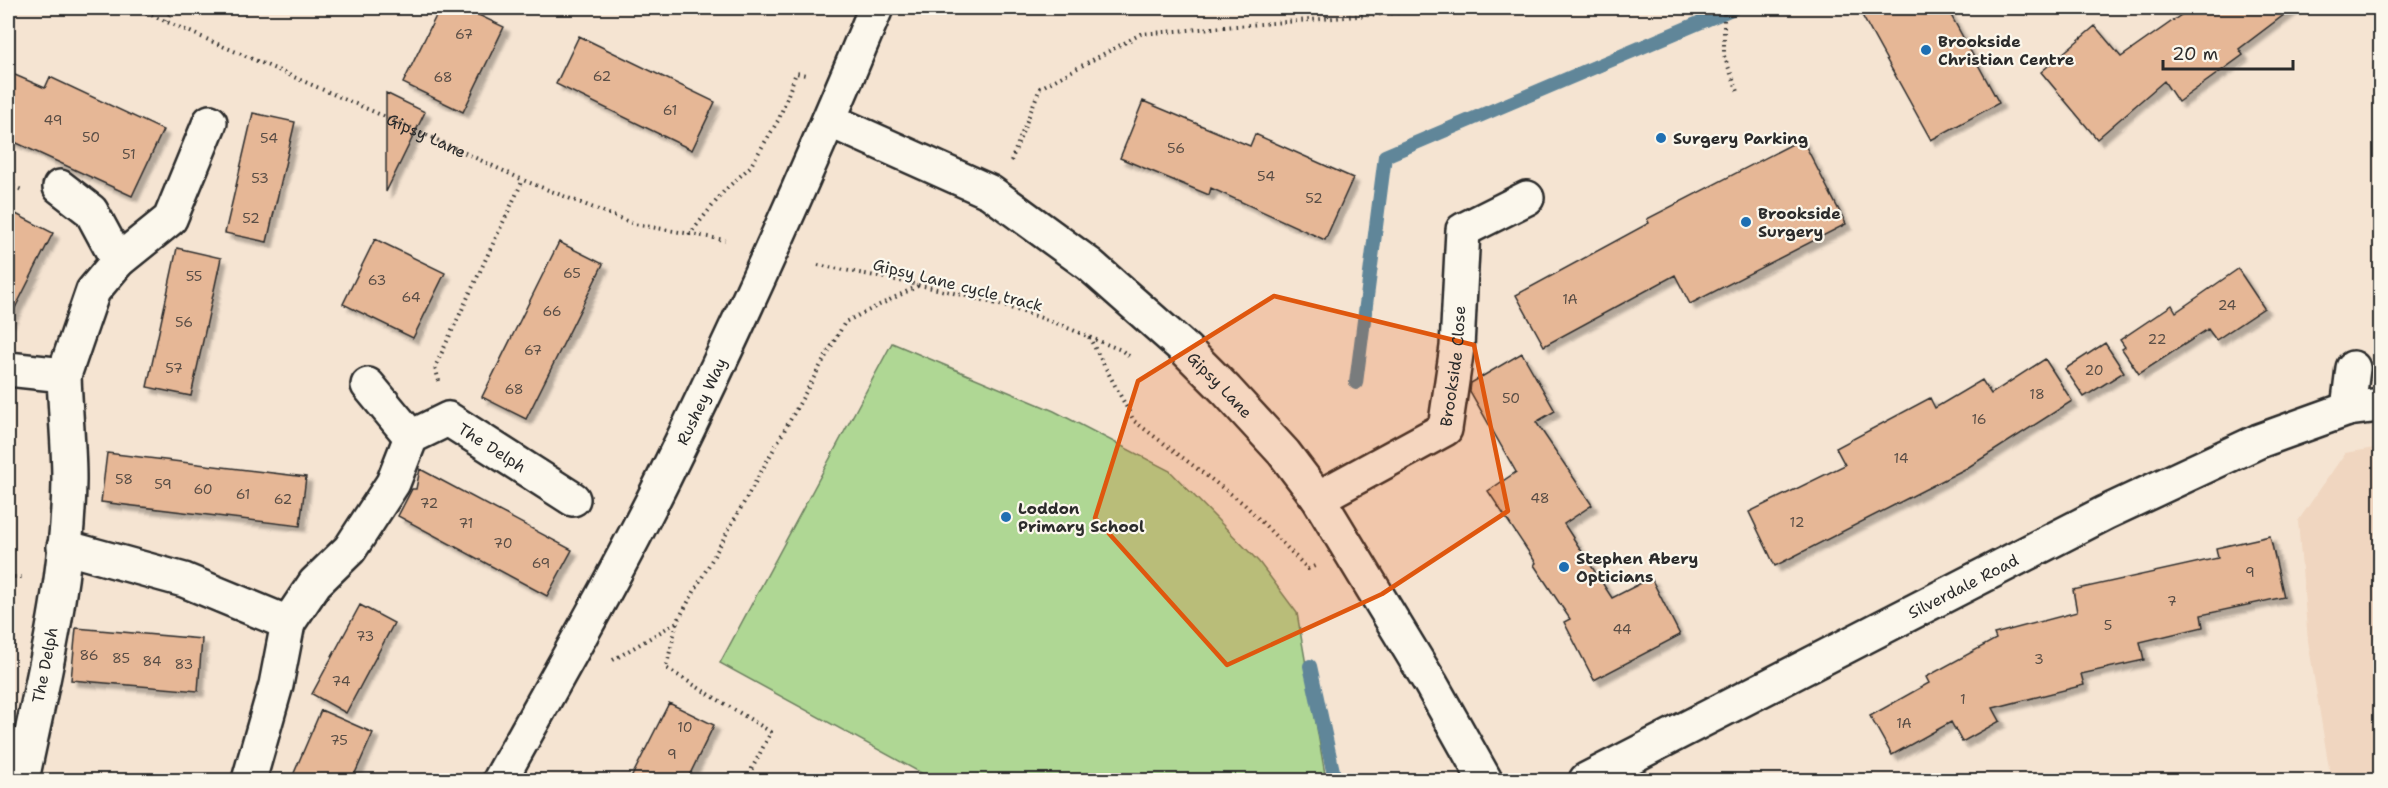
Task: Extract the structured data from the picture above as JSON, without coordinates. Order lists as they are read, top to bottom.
{
  "streets": {
    "street": [
      "Gipsy Lane",
      "Brookside Close",
      "Rushey Way",
      "The Delph",
      "Silverdale Road"
    ],
    "path": ["Gipsy Lane cycle track"]
  },
  "crossings": [
    ["Gipsy Lane", "Brookside Close"],
    ["Gipsy Lane", "Rushey Way"]
  ],
  "places": [
    "Brookside Christian Centre",
    "Surgery Parking",
    "Brookside Surgery",
    "Loddon Primary School",
    "Stephen Abery Opticians"
  ],
  "house_numbers": [
    "67",
    "62",
    "68",
    "61",
    "49",
    "50",
    "54",
    "56",
    "51",
    "54",
    "53",
    "52",
    "52",
    "65",
    "55",
    "63",
    "64",
    "1A",
    "24",
    "66",
    "56",
    "22",
    "67",
    "57",
    "20",
    "68",
    "18",
    "50",
    "16",
    "14",
    "58",
    "59",
    "60",
    "61",
    "48",
    "62",
    "72",
    "12",
    "71",
    "70",
    "69",
    "9",
    "7",
    "5",
    "44",
    "73",
    "86",
    "85",
    "3",
    "84",
    "83",
    "74",
    "1",
    "1A",
    "10",
    "75",
    "9"
  ],
  "scale_bar": "20 m"
}
